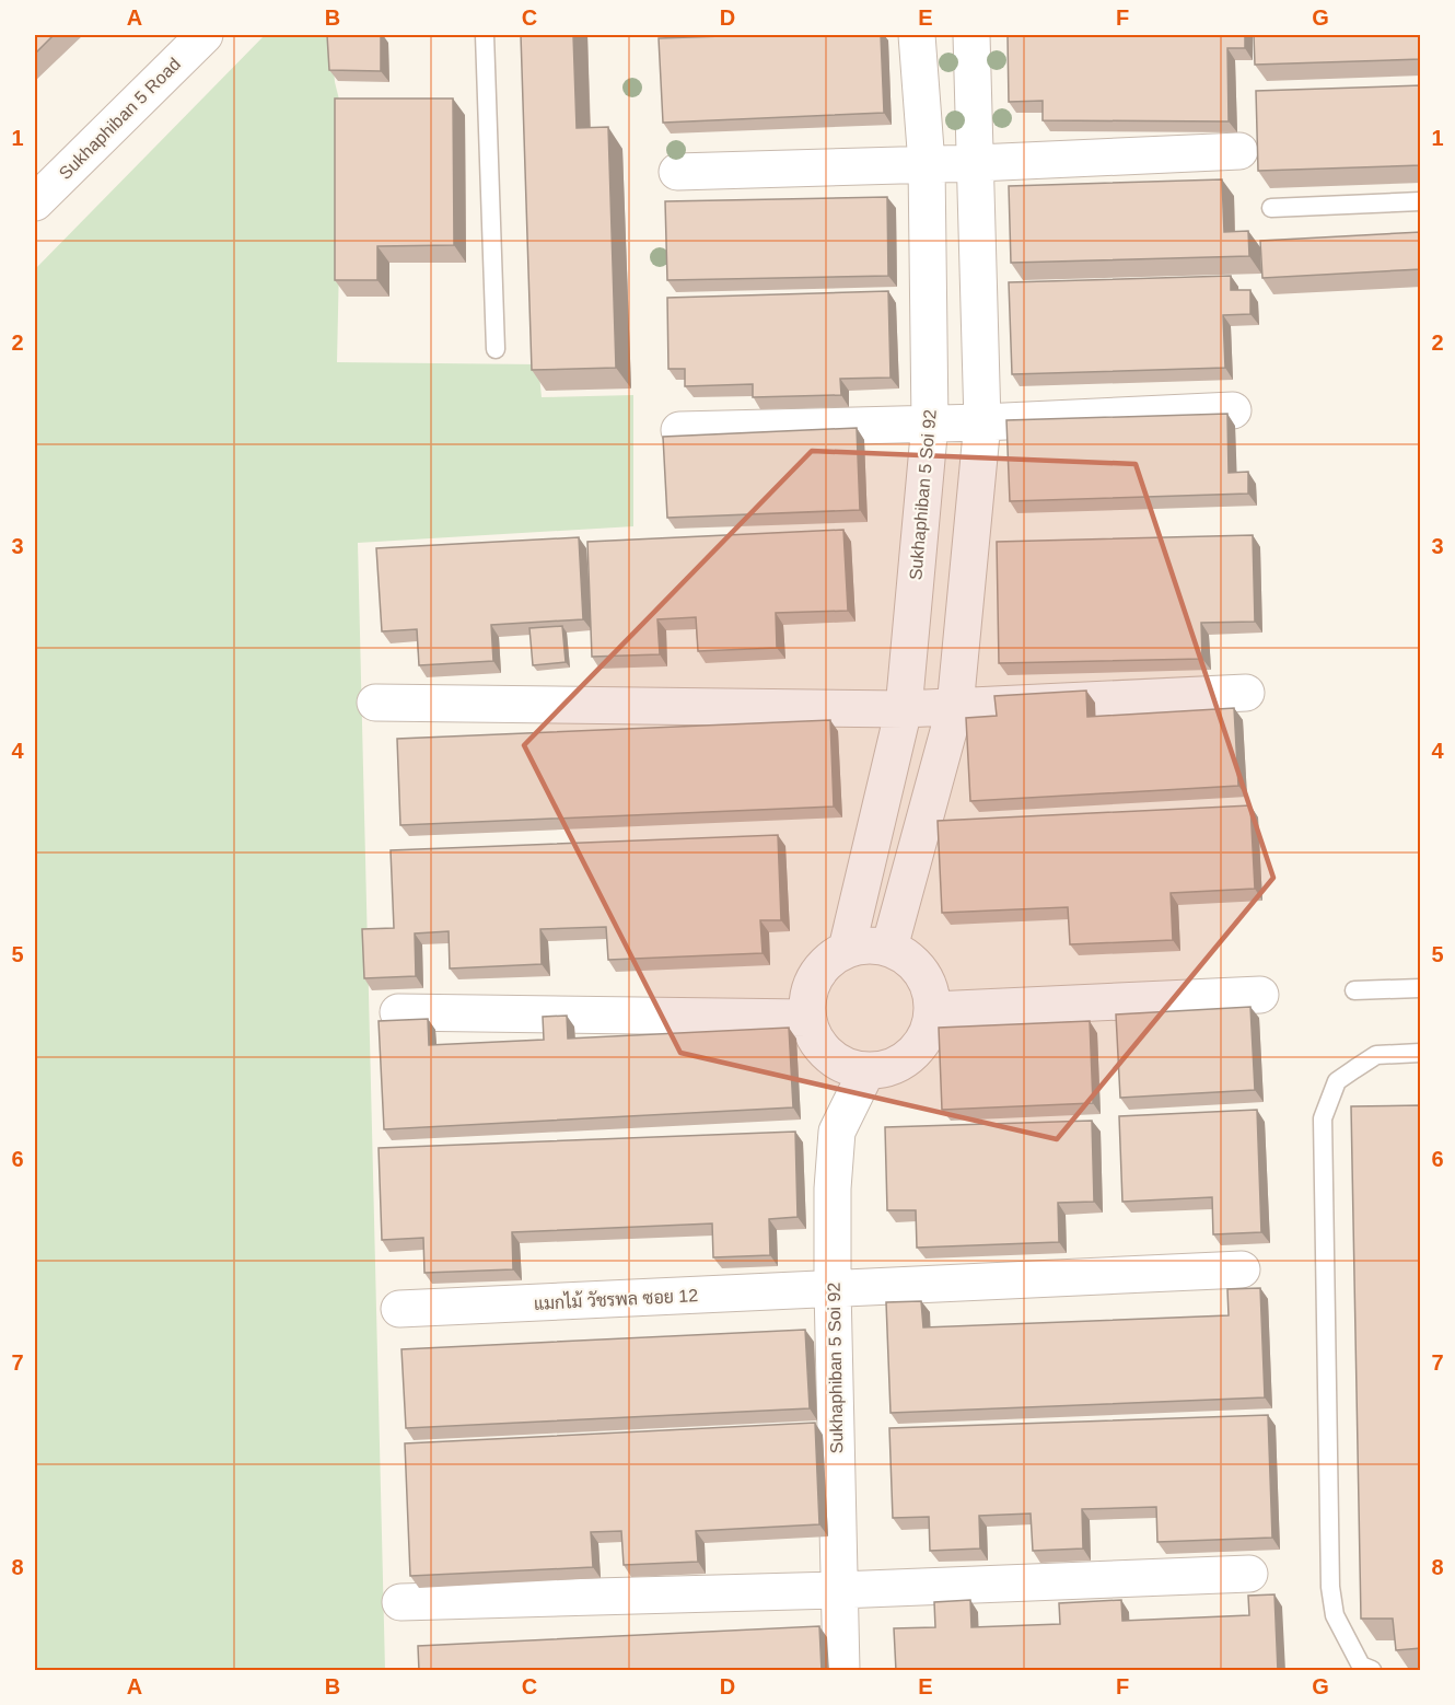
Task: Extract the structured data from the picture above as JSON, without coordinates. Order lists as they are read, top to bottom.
{
  "streets": {
    "street": ["Sukhaphiban 5 Road", "Sukhaphiban 5 Soi 92", "แมกไม้ วัชรพล ซอย 12"]
  },
  "crossings": [
    ["Sukhaphiban 5 Soi 92", "แมกไม้ วัชรพล ซอย 12"]
  ],
  "grid": {
    "columns": [
      "A",
      "B",
      "C",
      "D",
      "E",
      "F",
      "G"
    ],
    "rows": [
      "1",
      "2",
      "3",
      "4",
      "5",
      "6",
      "7",
      "8"
    ]
  }
}
